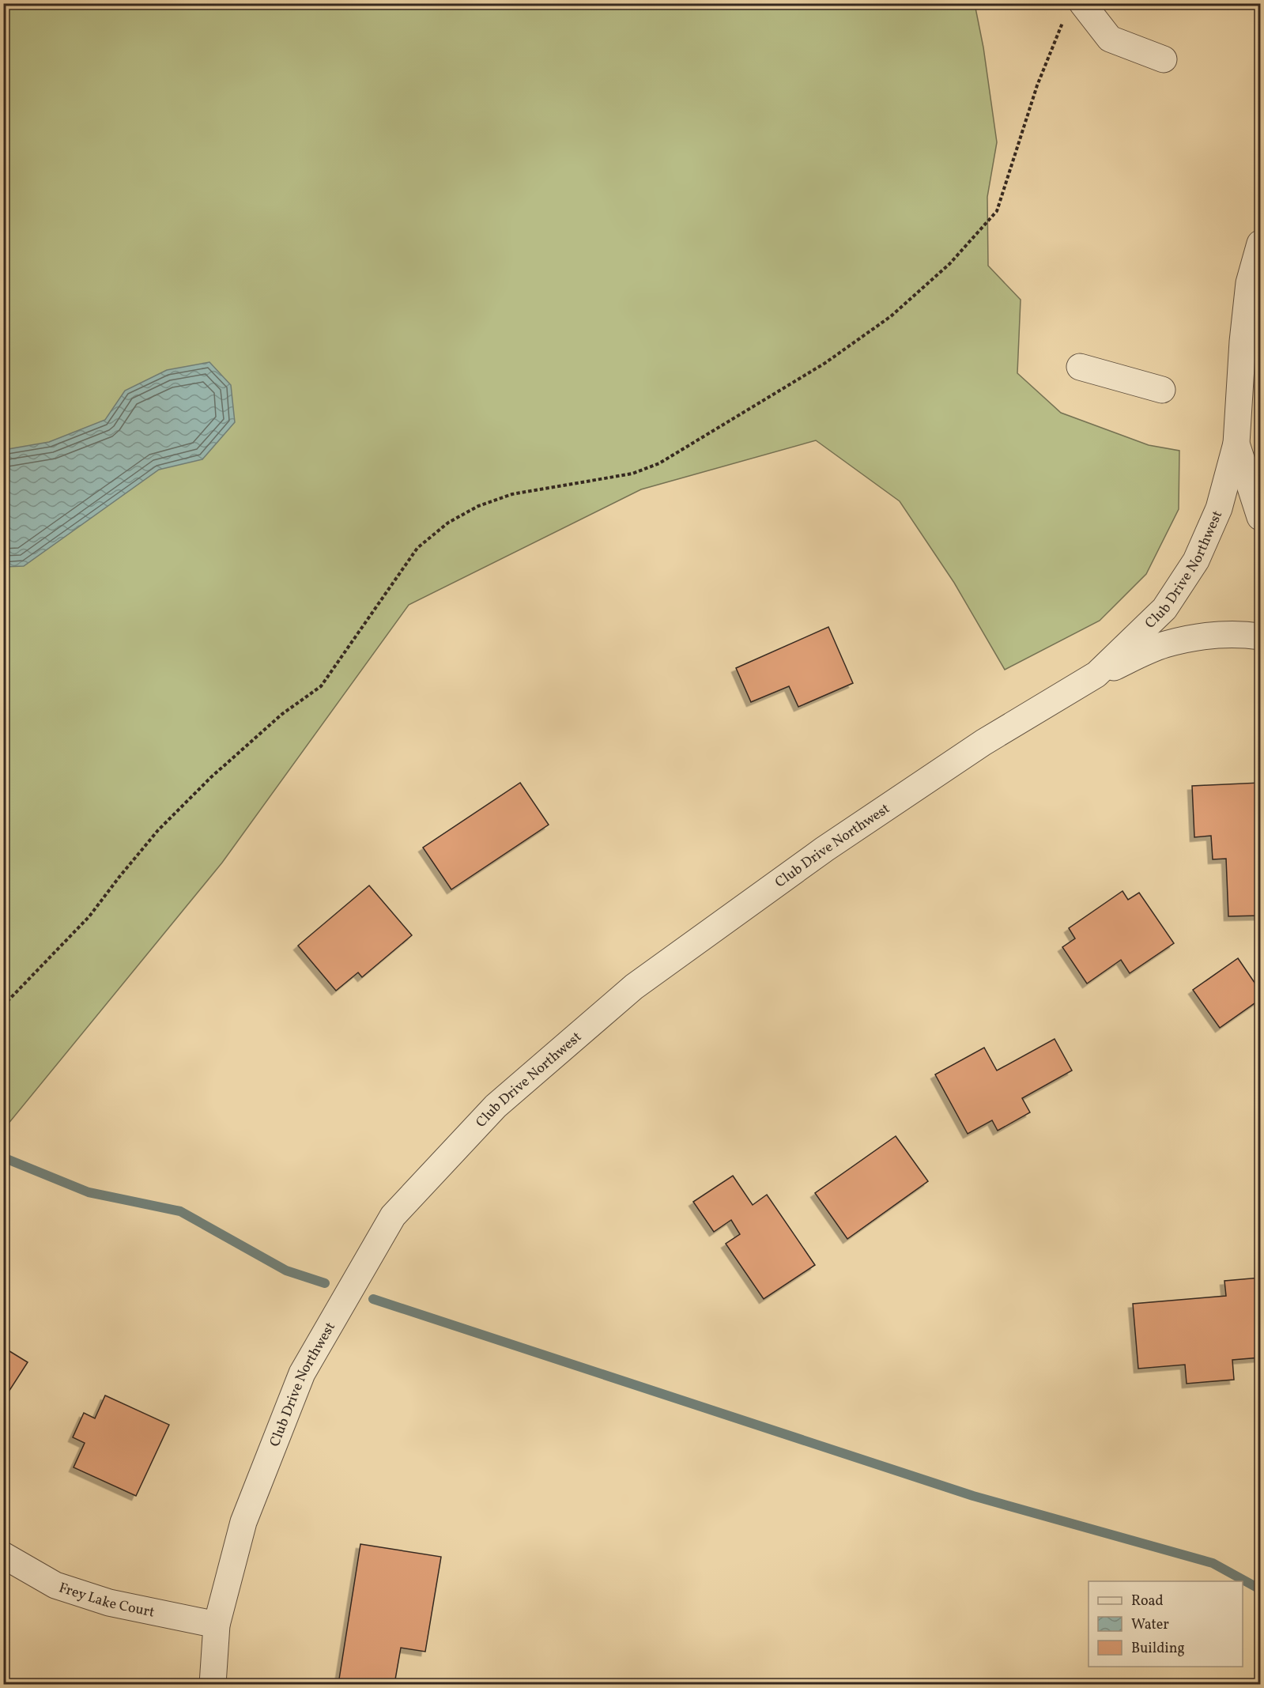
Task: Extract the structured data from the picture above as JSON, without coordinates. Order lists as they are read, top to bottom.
{
  "streets": {
    "street": ["Club Drive Northwest", "Frey Lake Court"]
  },
  "crossings": [
    ["Club Drive Northwest", "Frey Lake Court"]
  ],
  "legend": ["Road", "Water", "Building"]
}
